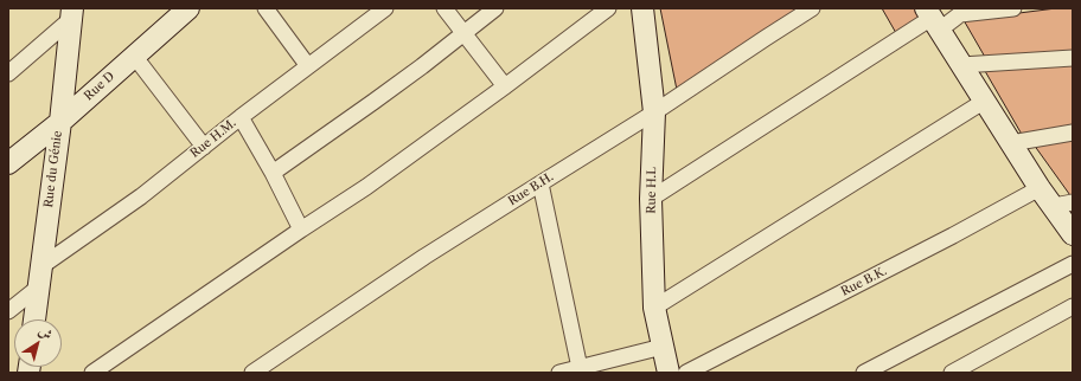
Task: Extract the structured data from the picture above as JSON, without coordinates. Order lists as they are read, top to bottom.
{
  "streets": {
    "street": [
      "Rue D",
      "Rue H.M.",
      "Rue du Génie",
      "Rue B.H.",
      "Rue H.L",
      "Rue B.K."
    ]
  },
  "crossings": [
    ["Rue D", "Rue du Génie"],
    ["Rue H.M.", "Rue du Génie"],
    ["Rue B.H.", "Rue H.L"]
  ],
  "north": "top right"
}
